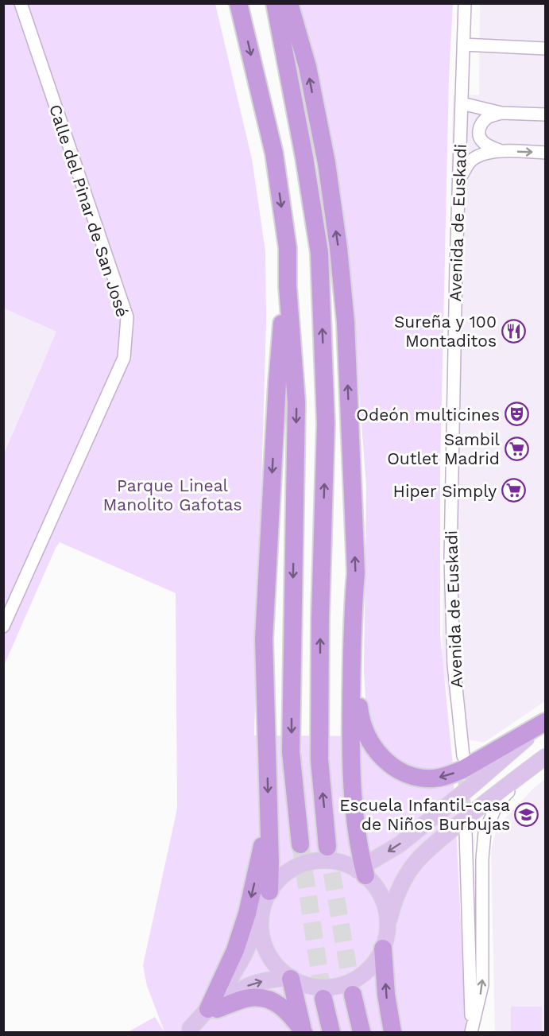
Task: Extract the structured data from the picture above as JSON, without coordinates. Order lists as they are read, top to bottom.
{
  "streets": {
    "street": ["Calle del Pinar de San José", "Avenida de Euskadi"]
  },
  "parks": ["Parque Lineal Manolito Gafotas"],
  "places": {
    "restaurant": ["Sureña y 100 Montaditos"],
    "theatre": ["Odeón multicines"],
    "supermarket": ["Sambil Outlet Madrid", "Hiper Simply"],
    "school or university": ["Escuela Infantil-casa de Niños Burbujas"]
  }
}
